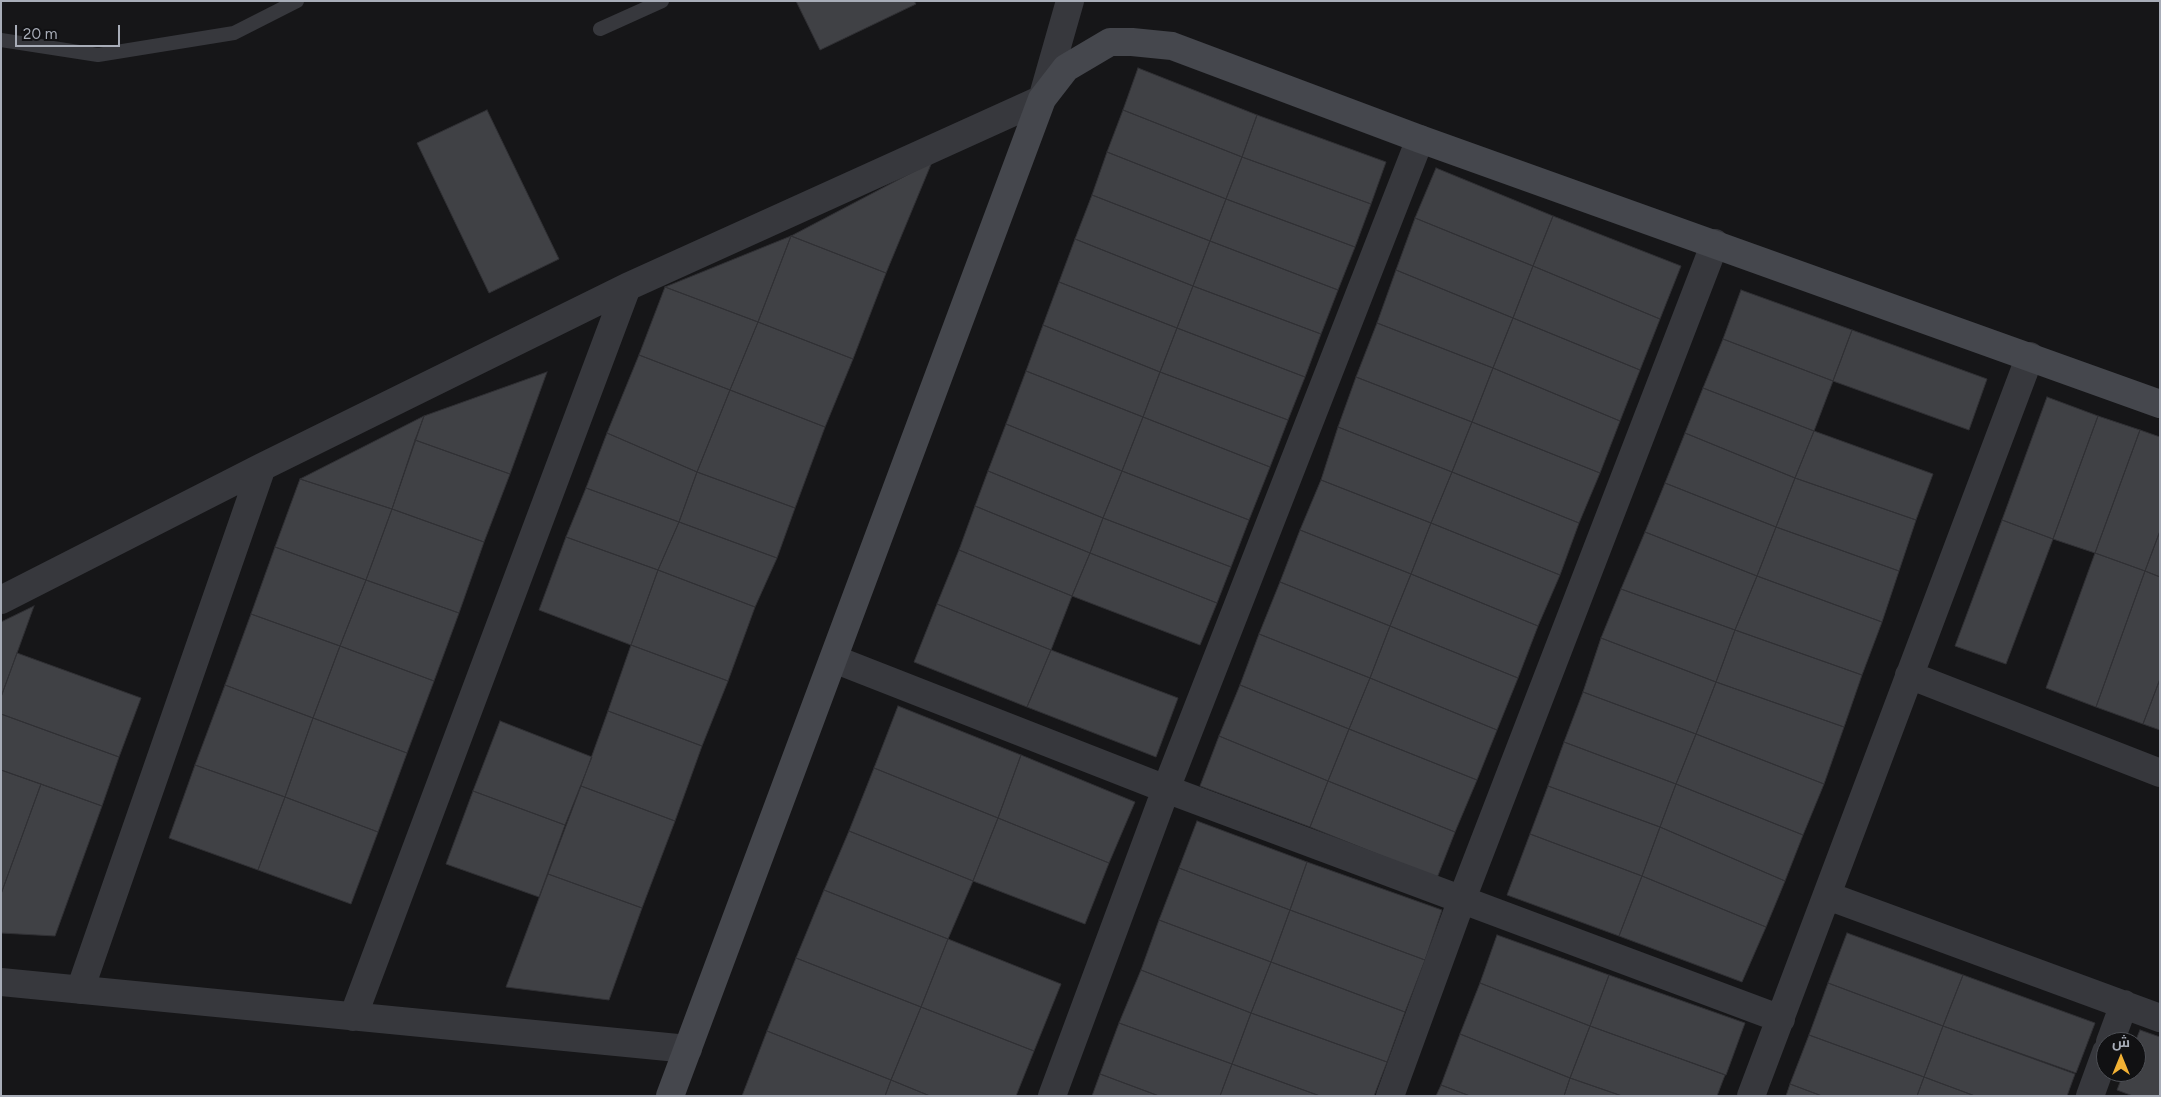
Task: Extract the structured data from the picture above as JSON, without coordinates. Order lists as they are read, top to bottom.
{
  "scale_bar": "20 m",
  "north": "top"
}
